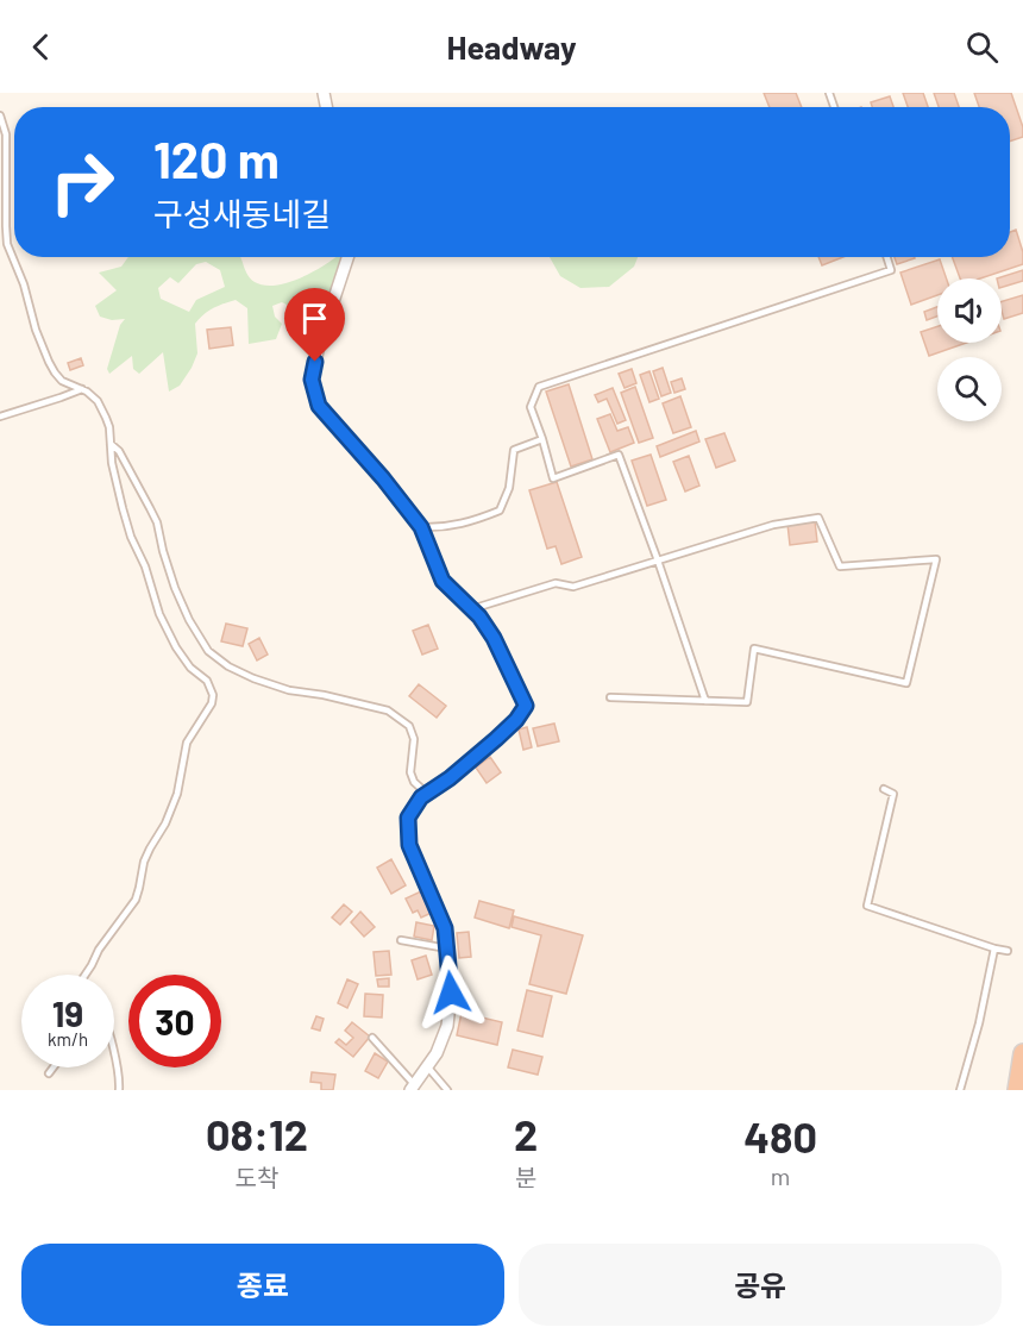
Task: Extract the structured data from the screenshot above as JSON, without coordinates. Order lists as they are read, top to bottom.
{
  "page": {
    "header": "Headway",
    "turn": ["120 m", "구성새동네길"],
    "speed": "19 km/h",
    "limit": "30",
    "eta": [
      "08:12",
      "도착",
      "2",
      "분",
      "480",
      "m"
    ],
    "buttons": ["종료", "공유"]
  }
}
